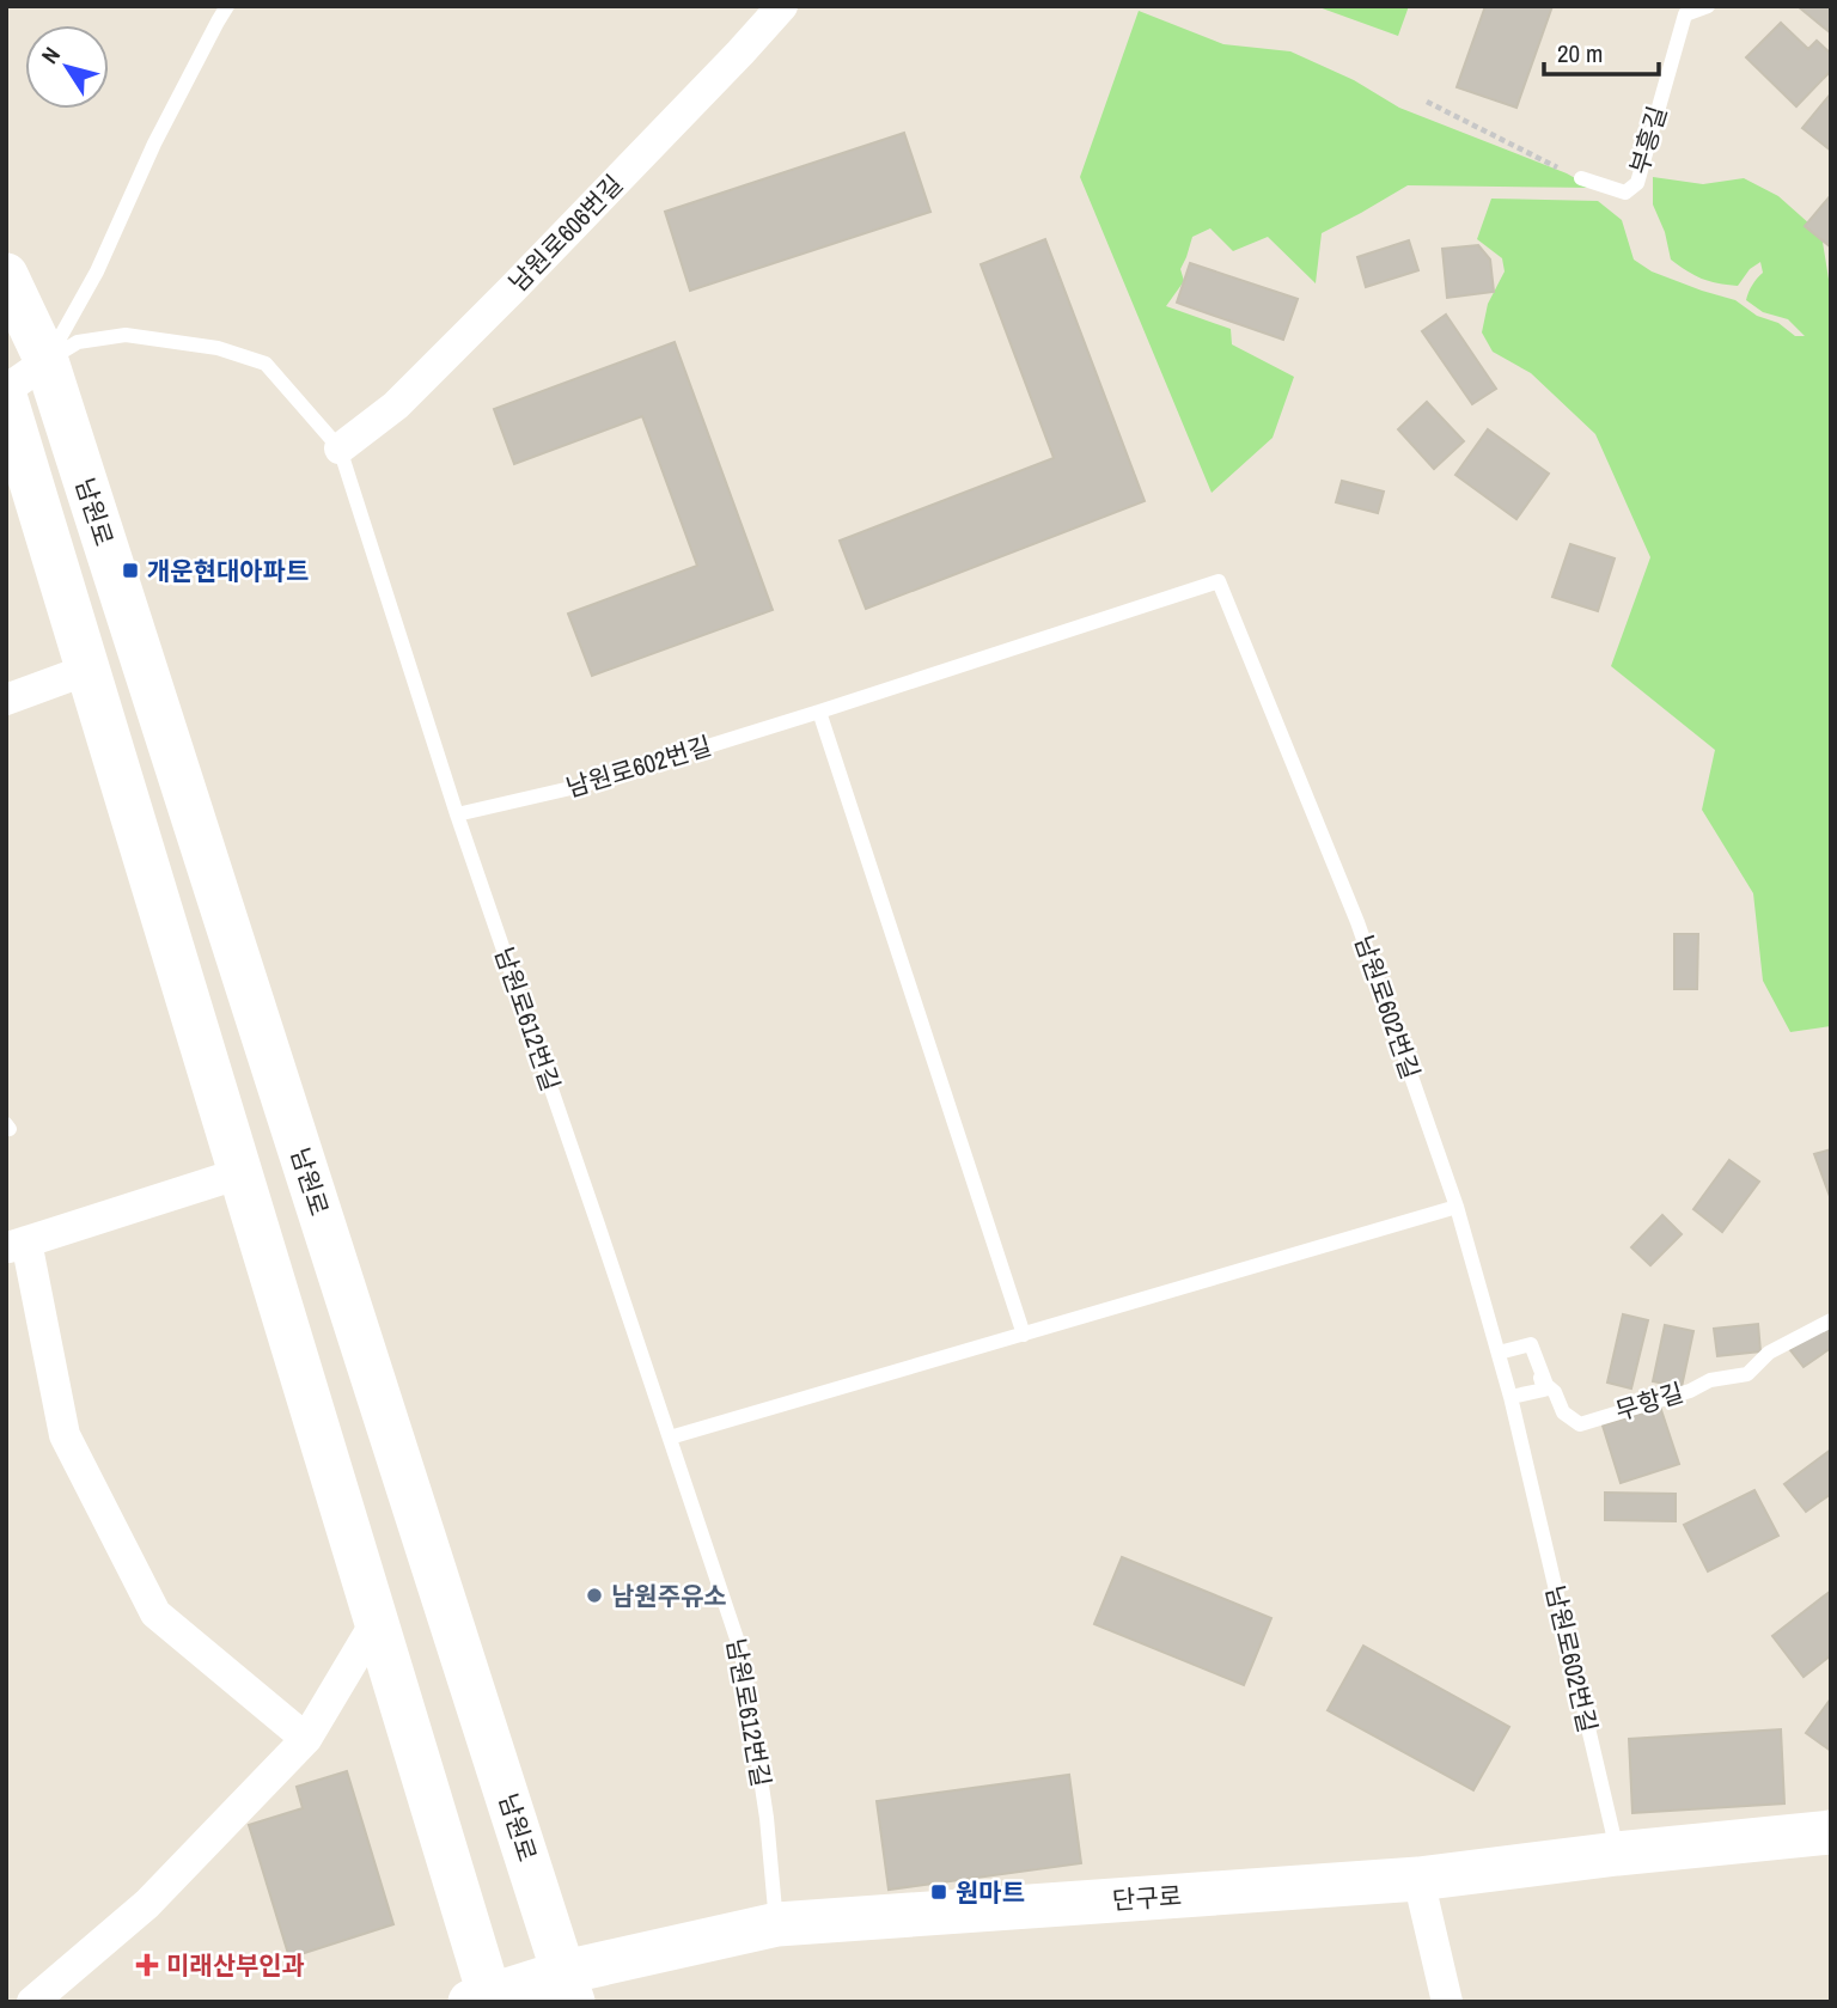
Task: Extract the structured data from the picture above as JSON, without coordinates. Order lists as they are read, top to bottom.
{
  "streets": {
    "street": ["남원로606번길", "남원로", "단구로"],
    "lane": [
      "부흥길",
      "남원로602번길",
      "남원로612번길",
      "무항길"
    ]
  },
  "crossings": [
    ["남원로606번길", "남원로612번길"],
    ["남원로", "남원로612번길"],
    ["남원로", "단구로"],
    ["남원로602번길", "남원로612번길"],
    ["남원로602번길", "단구로"],
    ["남원로612번길", "단구로"]
  ],
  "places": {
    "transit": ["개운현대아파트", "원마트"],
    "other": ["남원주유소"],
    "health": ["미래산부인과"]
  },
  "scale_bar": "20 m",
  "north": "top left"
}
